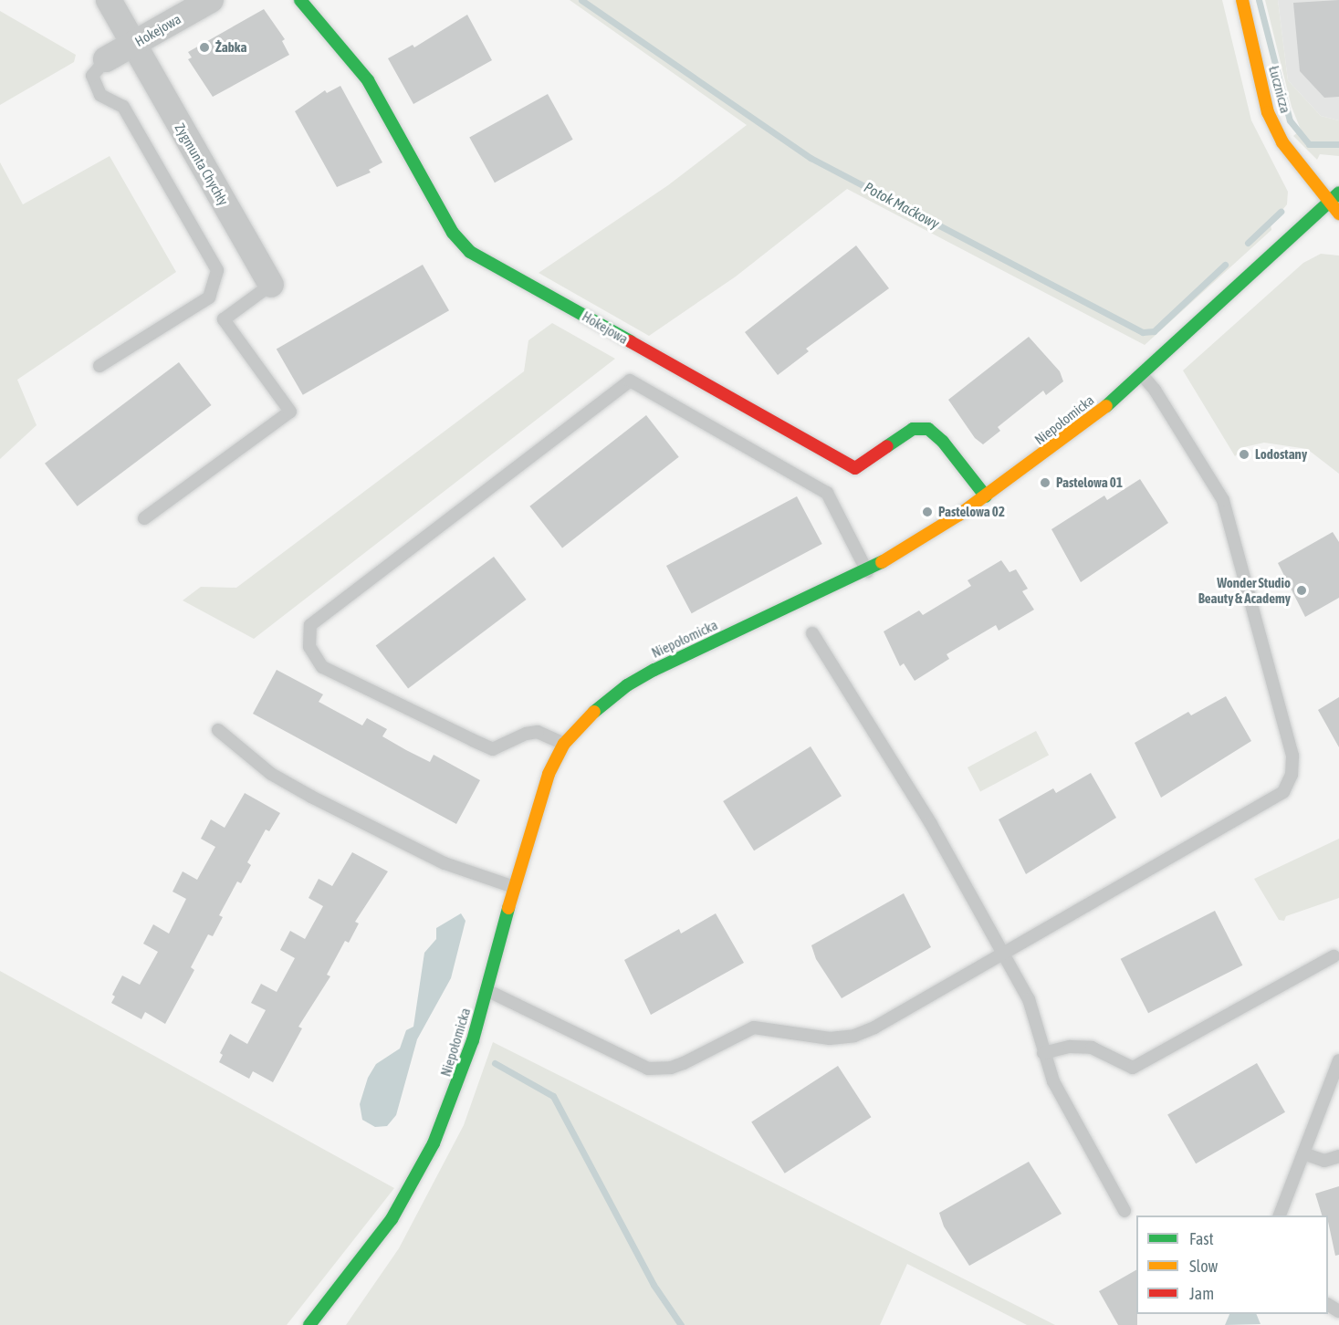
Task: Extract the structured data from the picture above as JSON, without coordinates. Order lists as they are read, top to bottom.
{
  "streets": {
    "main road": ["Hokejowa", "Łucznicza", "Niepołomicka"],
    "street": ["Zygmunta Chychły"]
  },
  "crossings": [
    ["Hokejowa", "Zygmunta Chychły"],
    ["Hokejowa", "Niepołomicka"],
    ["Łucznicza", "Niepołomicka"]
  ],
  "water": ["Potok Maćkowy"],
  "places": [
    "Żabka",
    "Lodostany",
    "Pastelowa 01",
    "Pastelowa 02",
    "Wonder Studio Beauty & Academy"
  ],
  "legend": ["Fast", "Slow", "Jam"]
}
